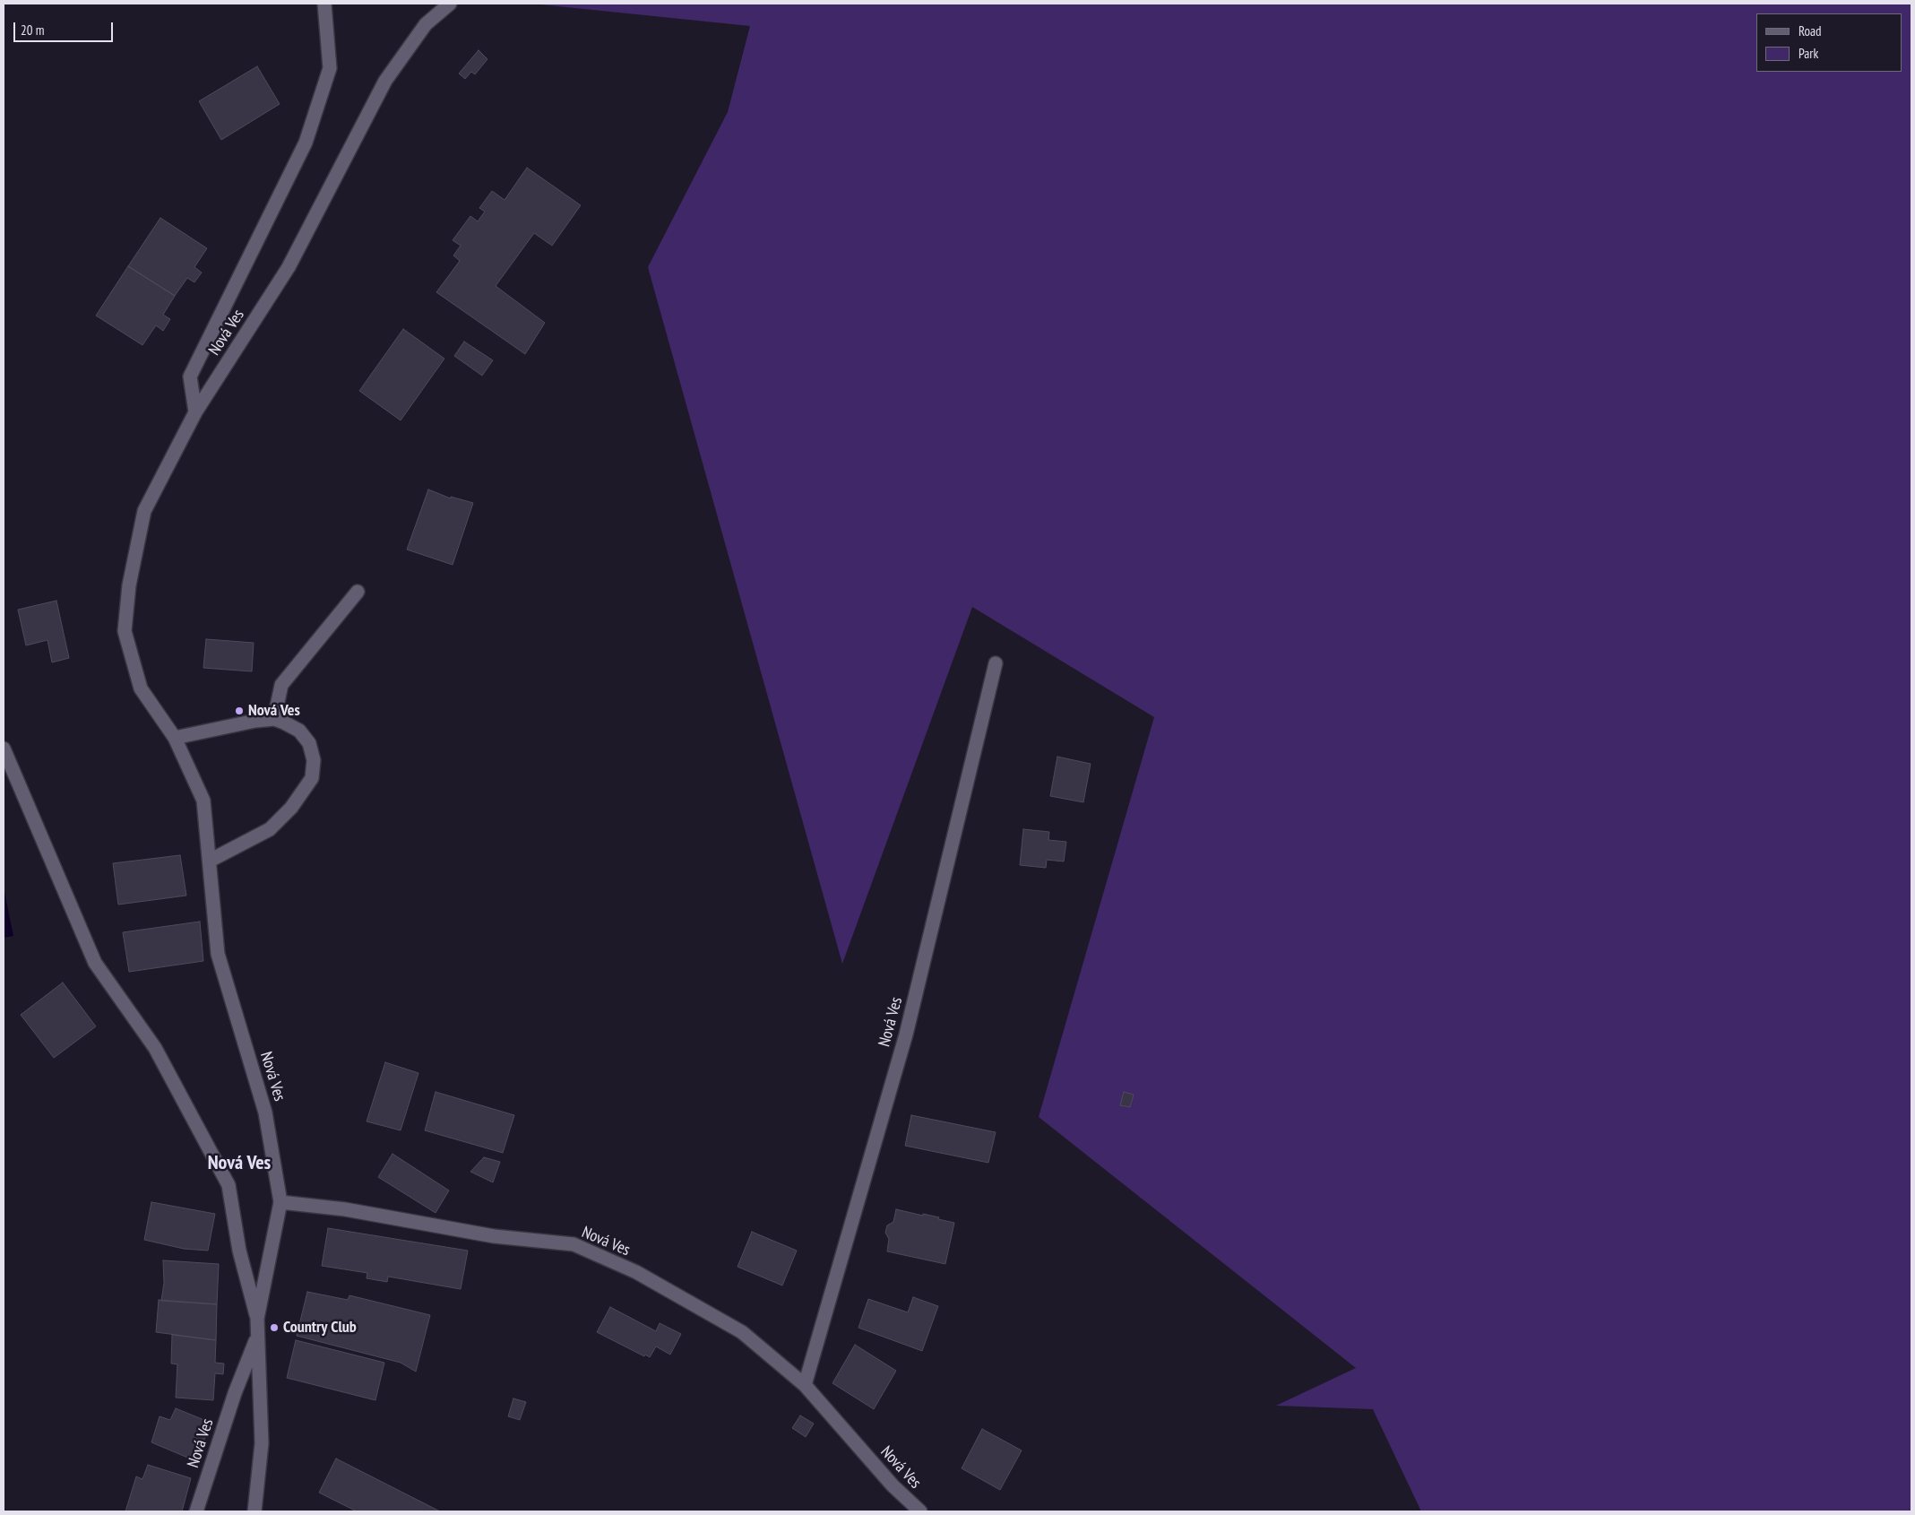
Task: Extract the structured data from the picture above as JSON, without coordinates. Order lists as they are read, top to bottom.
{
  "streets": {
    "street": ["Nová Ves"]
  },
  "districts": ["Nová Ves"],
  "places": ["Nová Ves", "Country Club"],
  "legend": ["Road", "Park"],
  "scale_bar": "20 m"
}
